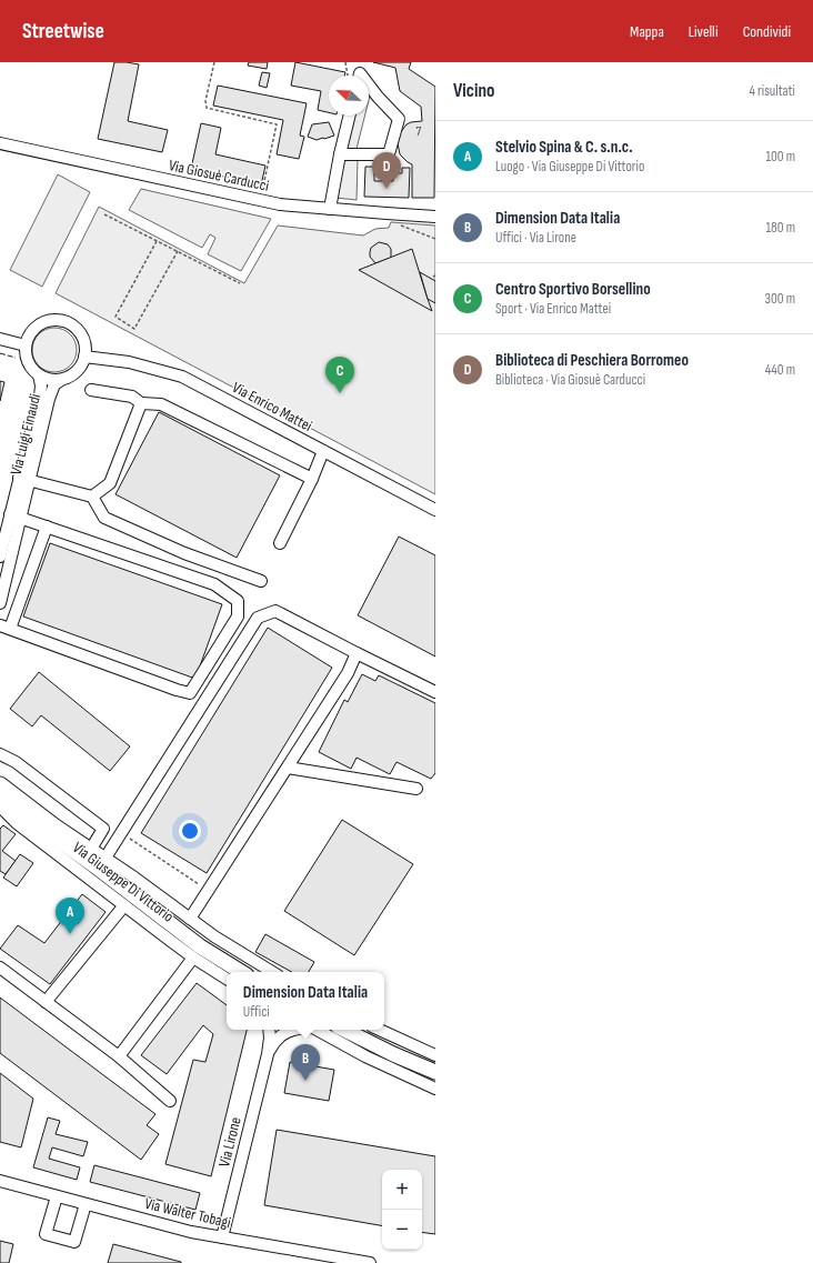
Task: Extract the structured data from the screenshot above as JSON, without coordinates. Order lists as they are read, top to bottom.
{
  "streets": {
    "main road": ["Via Giuseppe Di Vittorio"],
    "street": [
      "Via Giosuè Carducci",
      "Via Enrico Mattei",
      "Via Luigi Einaudi",
      "Via Lirone",
      "Via Walter Tobagi"
    ]
  },
  "crossings": [
    ["Via Enrico Mattei", "Via Luigi Einaudi"],
    ["Via Lirone", "Via Walter Tobagi"]
  ],
  "house_numbers": ["7"],
  "north": "top left",
  "page": {
    "header": "Streetwise",
    "nav": ["Mappa", "Livelli", "Condividi"],
    "heading": ["Vicino", "4 risultati"],
    "list": [
      {
        "mark": "A",
        "name": "Stelvio Spina & C. s.n.c.",
        "note": "Luogo · Via Giuseppe Di Vittorio",
        "value": "100 m"
      },
      {
        "mark": "B",
        "name": "Dimension Data Italia",
        "note": "Uffici · Via Lirone",
        "value": "180 m"
      },
      {
        "mark": "C",
        "name": "Centro Sportivo Borsellino",
        "note": "Sport · Via Enrico Mattei",
        "value": "300 m"
      },
      {
        "mark": "D",
        "name": "Biblioteca di Peschiera Borromeo",
        "note": "Biblioteca · Via Giosuè Carducci",
        "value": "440 m"
      }
    ],
    "pins": [
      "D",
      "C",
      "A",
      "B"
    ],
    "popup": ["Dimension Data Italia", "Uffici"],
    "map_buttons": ["+", "−"]
  }
}
